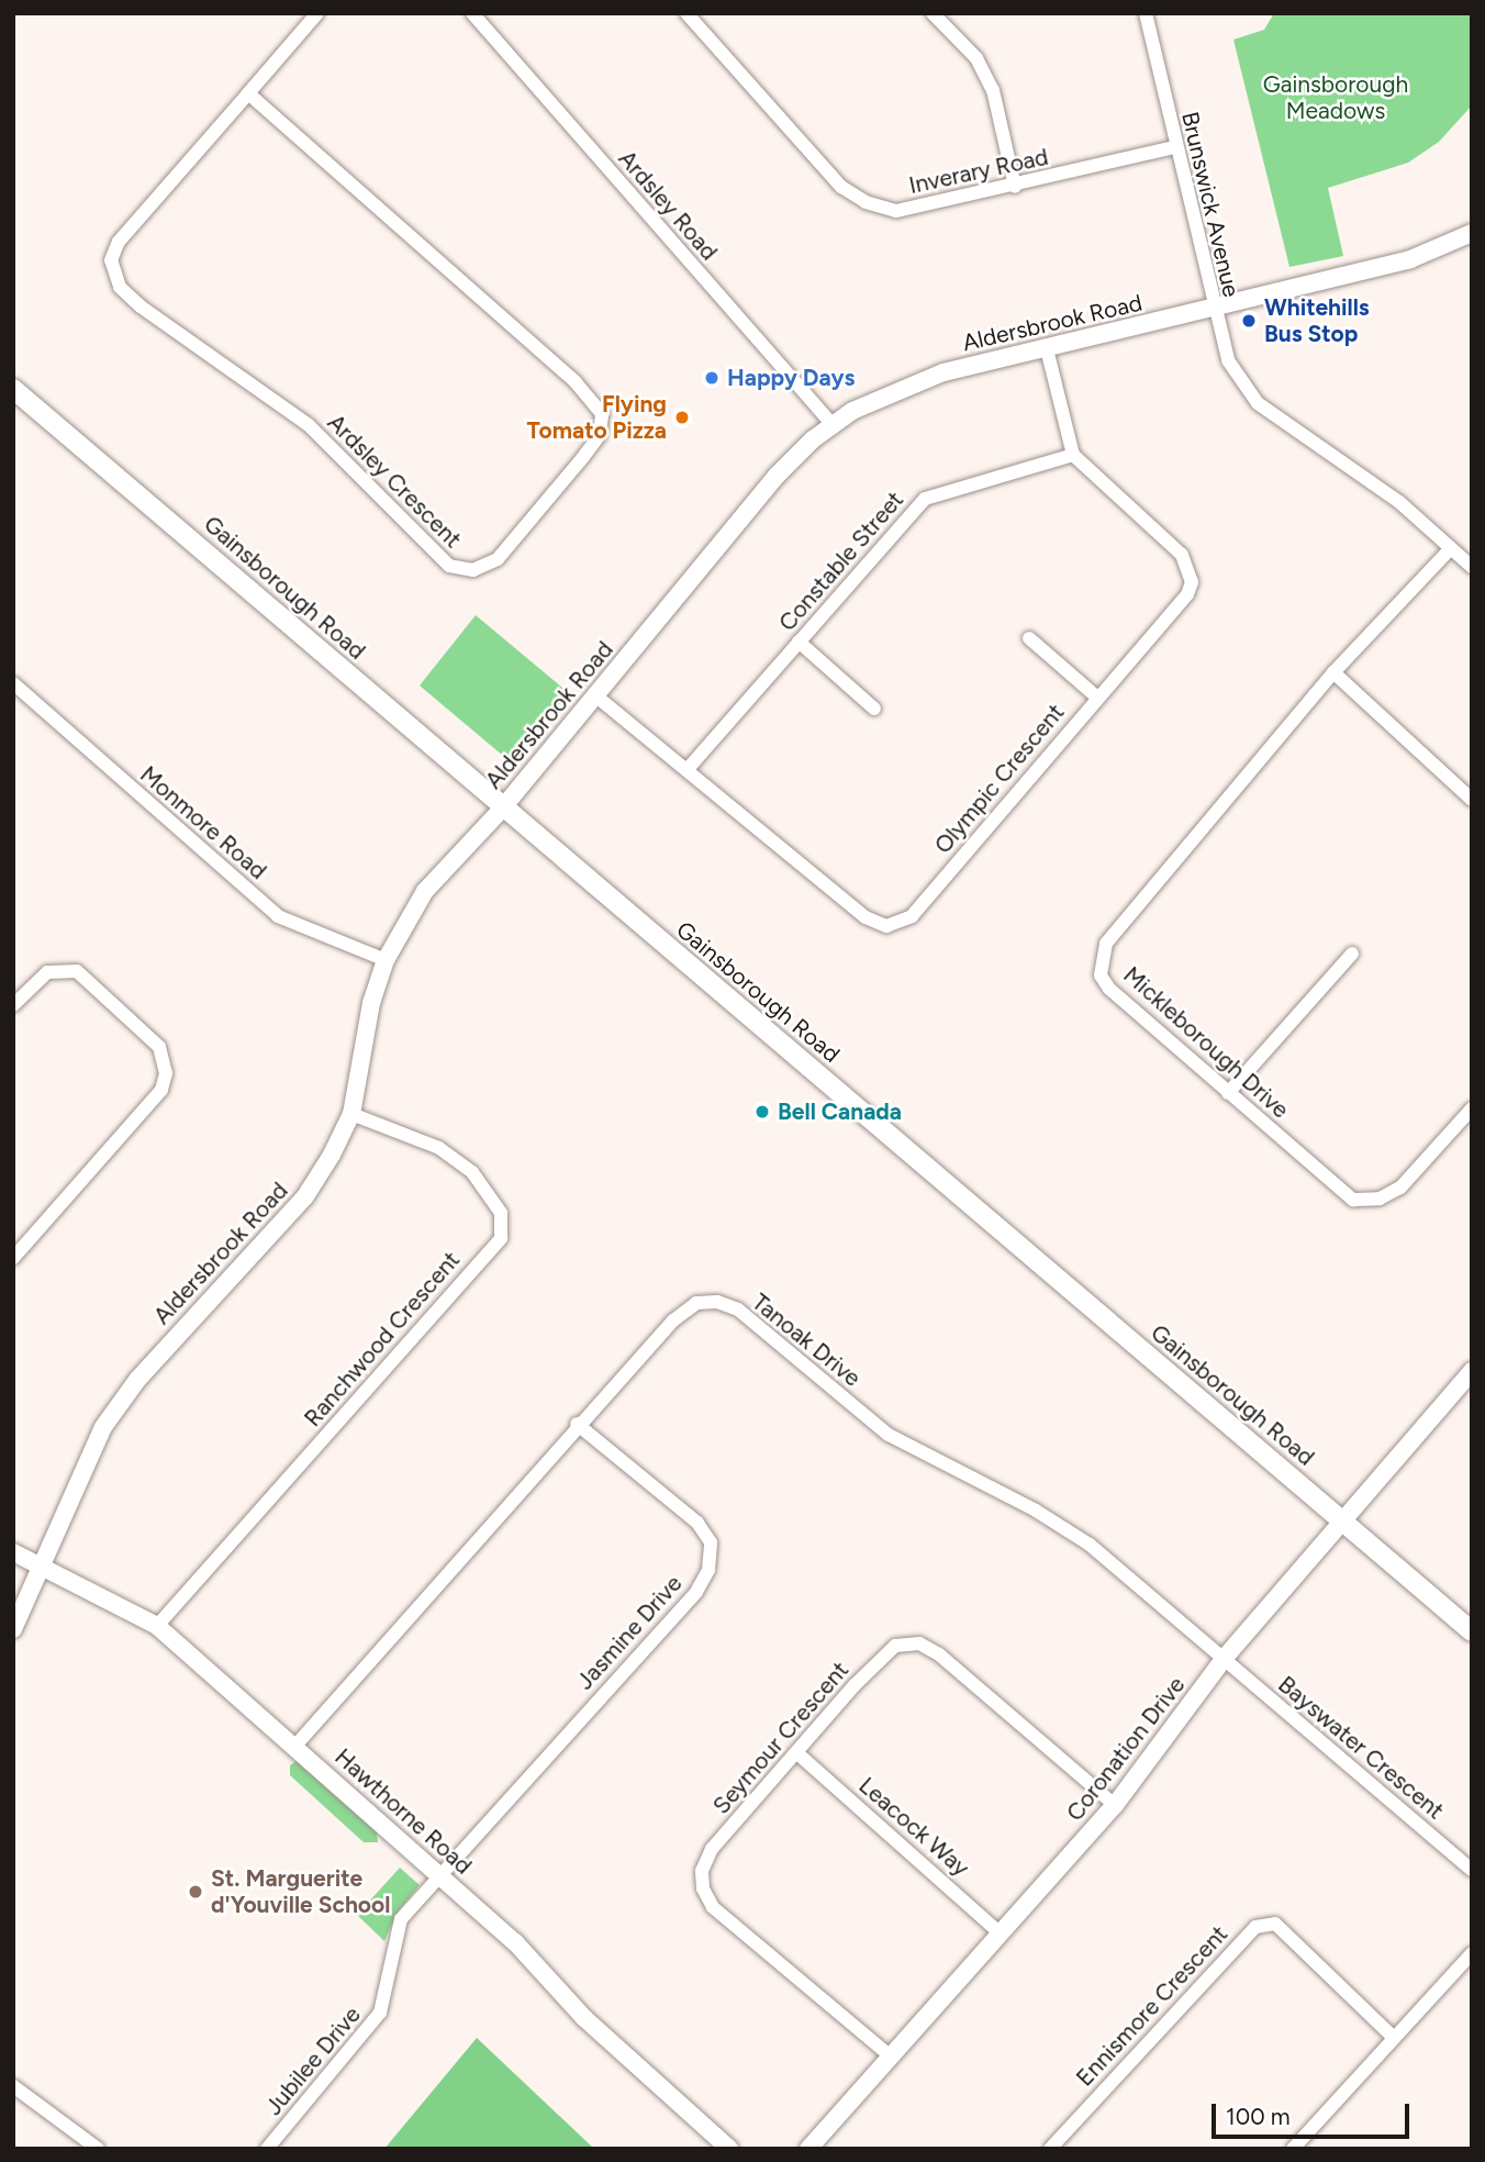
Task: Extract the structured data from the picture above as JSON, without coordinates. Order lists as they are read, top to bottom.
{
  "streets": {
    "main road": ["Gainsborough Road"],
    "street": [
      "Inverary Road",
      "Brunswick Avenue",
      "Ardsley Road",
      "Aldersbrook Road",
      "Ardsley Crescent",
      "Constable Street",
      "Olympic Crescent",
      "Monmore Road",
      "Mickleborough Drive",
      "Ranchwood Crescent",
      "Tanoak Drive",
      "Jasmine Drive",
      "Seymour Crescent",
      "Bayswater Crescent",
      "Coronation Drive",
      "Hawthorne Road",
      "Leacock Way",
      "Ennismore Crescent",
      "Jubilee Drive"
    ]
  },
  "crossings": [
    ["Inverary Road", "Brunswick Avenue"],
    ["Brunswick Avenue", "Aldersbrook Road"],
    ["Brunswick Avenue", "Mickleborough Drive"],
    ["Ardsley Road", "Aldersbrook Road"],
    ["Aldersbrook Road", "Gainsborough Road"],
    ["Aldersbrook Road", "Olympic Crescent"],
    ["Aldersbrook Road", "Monmore Road"],
    ["Aldersbrook Road", "Ranchwood Crescent"],
    ["Aldersbrook Road", "Hawthorne Road"],
    ["Constable Street", "Olympic Crescent"],
    ["Gainsborough Road", "Coronation Drive"],
    ["Ranchwood Crescent", "Hawthorne Road"],
    ["Tanoak Drive", "Jasmine Drive"],
    ["Tanoak Drive", "Bayswater Crescent"],
    ["Tanoak Drive", "Coronation Drive"],
    ["Tanoak Drive", "Hawthorne Road"],
    ["Jasmine Drive", "Hawthorne Road"],
    ["Jasmine Drive", "Jubilee Drive"],
    ["Seymour Crescent", "Coronation Drive"],
    ["Seymour Crescent", "Leacock Way"],
    ["Bayswater Crescent", "Coronation Drive"],
    ["Coronation Drive", "Leacock Way"],
    ["Hawthorne Road", "Jubilee Drive"]
  ],
  "parks": ["Gainsborough Meadows"],
  "places": [
    "Whitehills Bus Stop",
    "Happy Days",
    "Flying Tomato Pizza",
    "Bell Canada",
    "St. Marguerite d'Youville School"
  ],
  "scale_bar": "100 m"
}
